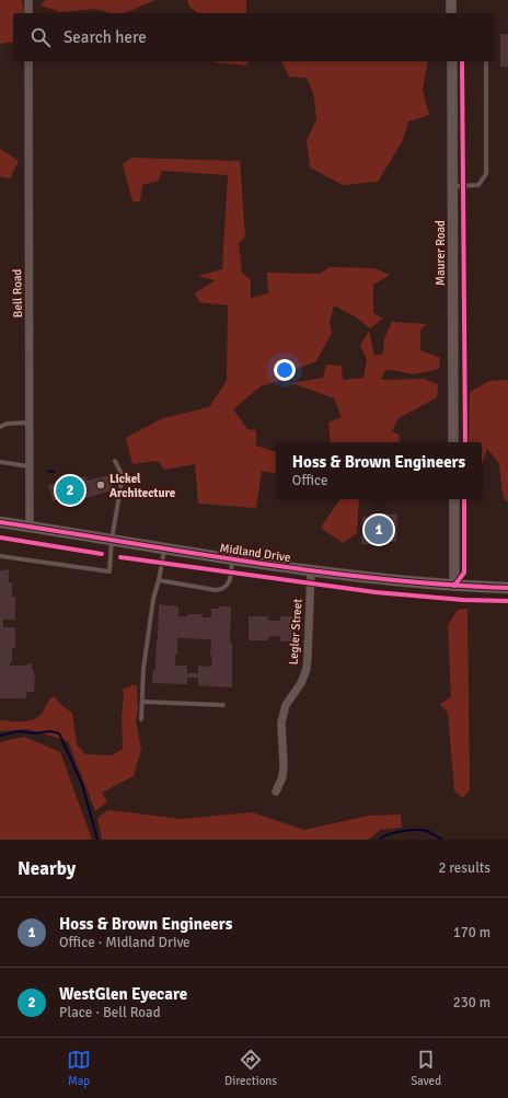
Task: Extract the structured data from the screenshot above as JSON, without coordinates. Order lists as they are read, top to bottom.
{
  "streets": {
    "main road": ["Midland Drive"],
    "street": ["Maurer Road", "Bell Road", "Legler Street"]
  },
  "crossings": [
    ["Bell Road", "Midland Drive"],
    ["Midland Drive", "Legler Street"]
  ],
  "places": ["Lickel Architecture"],
  "page": {
    "search": "Search here",
    "popup": ["Hoss & Brown Engineers", "Office"],
    "pins": ["2", "1"],
    "heading": ["Nearby", "2 results"],
    "list": [
      {
        "mark": "1",
        "name": "Hoss & Brown Engineers",
        "note": "Office · Midland Drive",
        "value": "170 m"
      },
      {
        "mark": "2",
        "name": "WestGlen Eyecare",
        "note": "Place · Bell Road",
        "value": "230 m"
      }
    ],
    "nav": ["Map", "Directions", "Saved"]
  }
}
